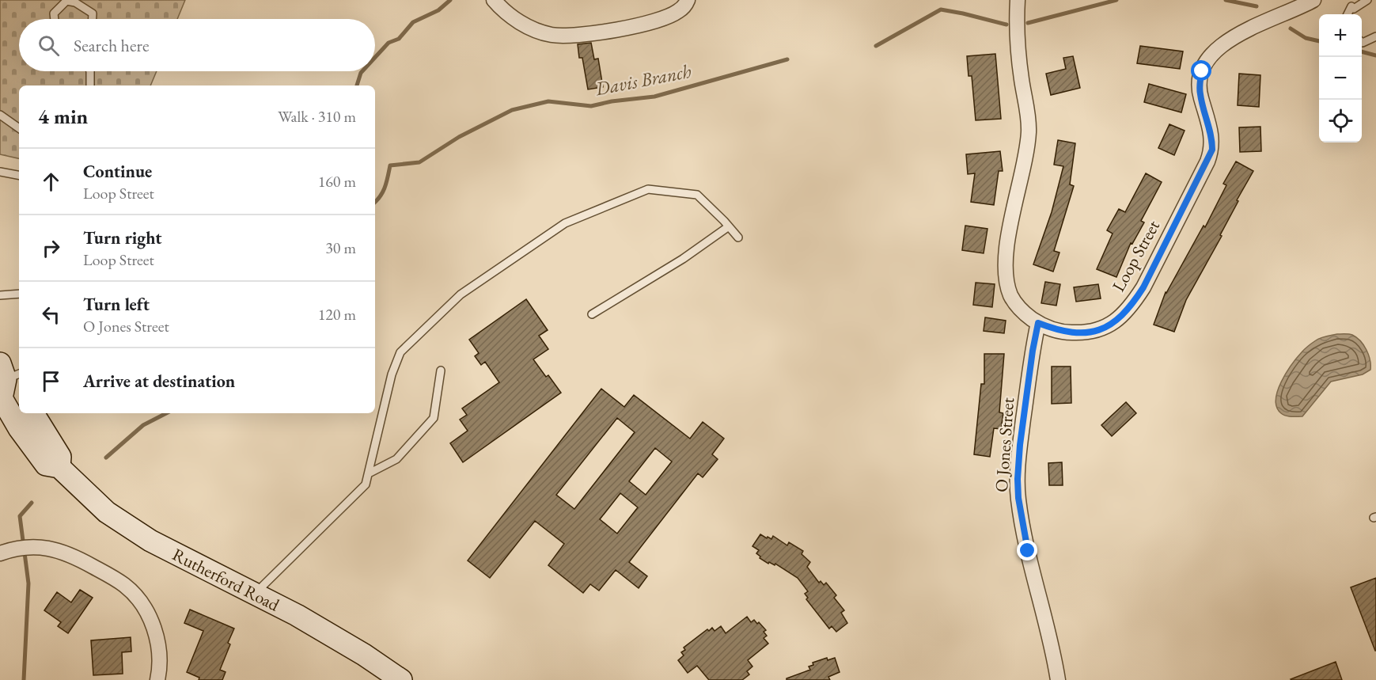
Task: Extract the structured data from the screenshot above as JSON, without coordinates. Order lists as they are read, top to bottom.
{
  "streets": {
    "street": ["Loop Street", "O Jones Street", "Rutherford Road"]
  },
  "crossings": [
    ["Loop Street", "O Jones Street"]
  ],
  "water": ["Davis Branch"],
  "page": {
    "map_buttons": ["+", "−"],
    "search": "Search here",
    "heading": ["4 min", "Walk · 310 m"],
    "list": [
      ["Continue", "Loop Street", "160 m"],
      ["Turn right", "Loop Street", "30 m"],
      ["Turn left", "O Jones Street", "120 m"],
      "Arrive at destination"
    ]
  }
}
